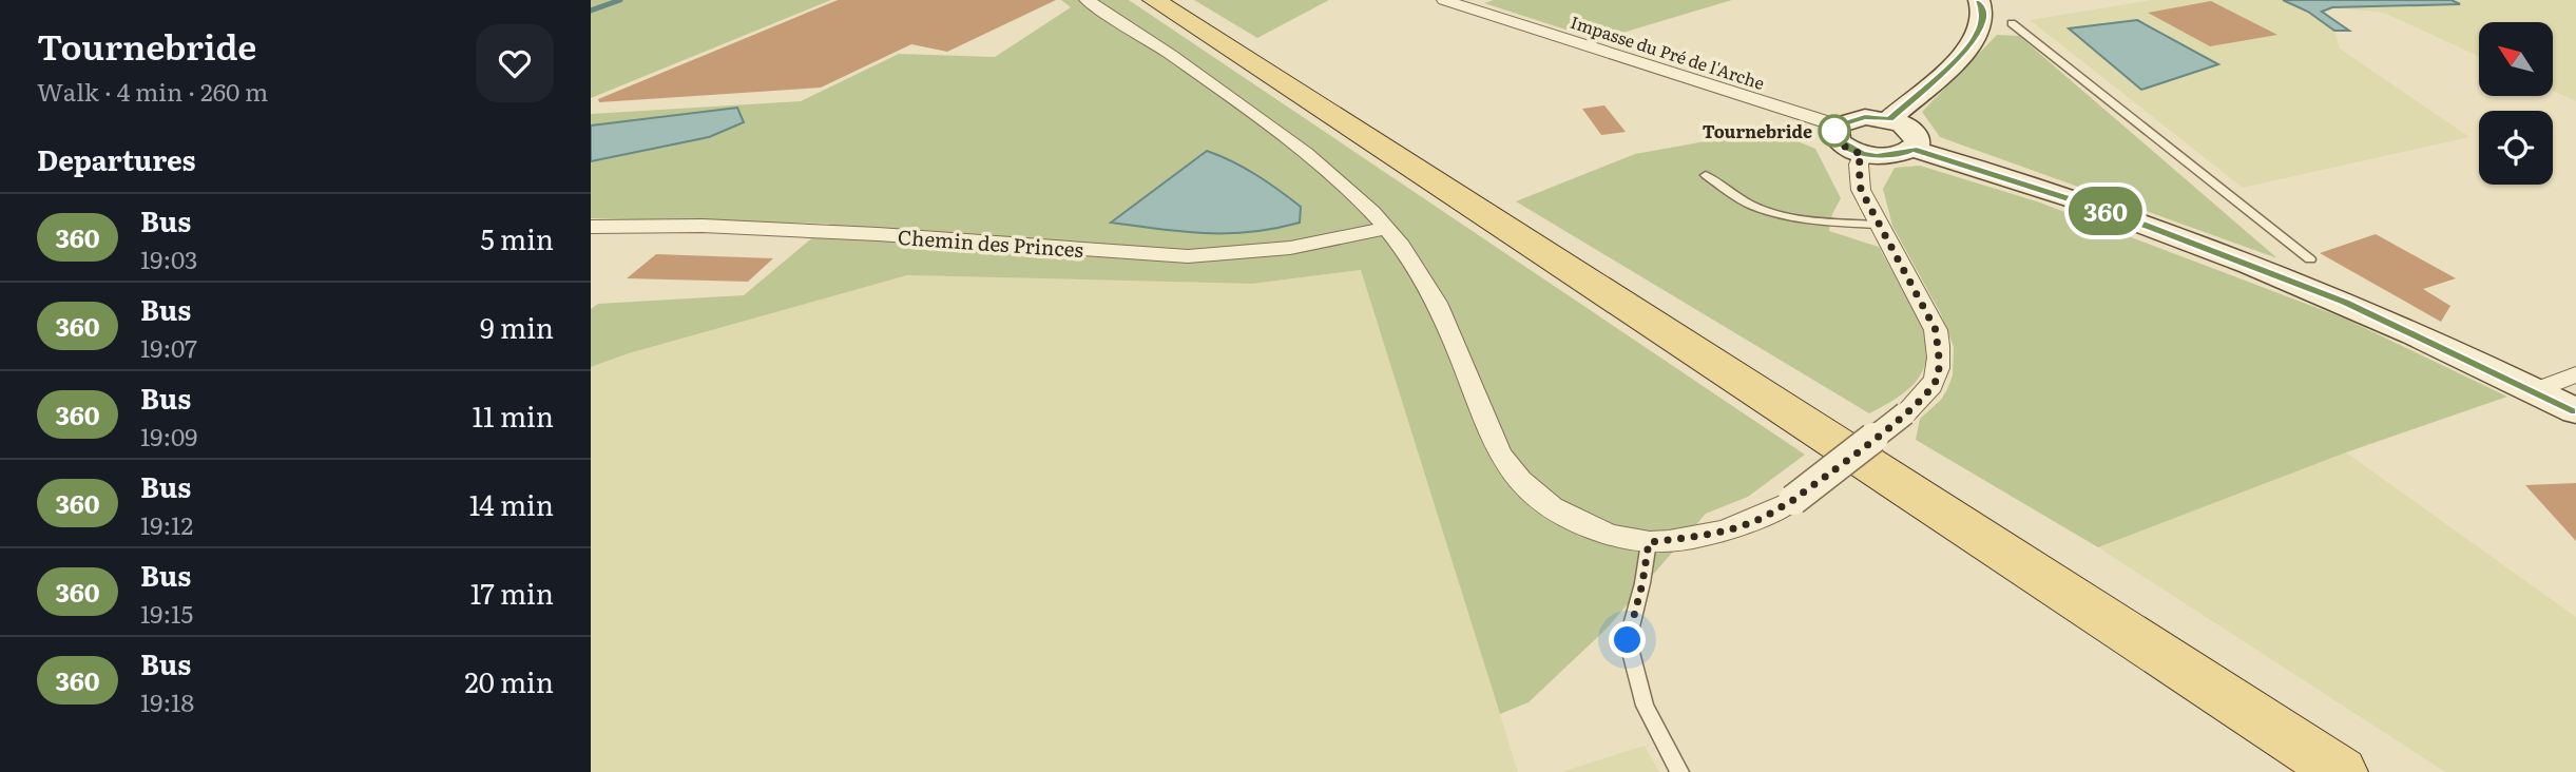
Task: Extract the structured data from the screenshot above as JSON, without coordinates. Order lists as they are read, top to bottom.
{
  "streets": {
    "street": ["Impasse du Pré de l'Arche", "Chemin des Princes"]
  },
  "places": ["Tournebride"],
  "lines": ["bus line 360"],
  "north": "top left",
  "page": {
    "heading": [
      ["Tournebride", "Walk · 4 min · 260 m"],
      "Departures"
    ],
    "on_map": "360",
    "list": [
      {
        "mark": "360",
        "name": "Bus",
        "note": "19:03",
        "value": "5 min"
      },
      {
        "mark": "360",
        "name": "Bus",
        "note": "19:07",
        "value": "9 min"
      },
      {
        "mark": "360",
        "name": "Bus",
        "note": "19:09",
        "value": "11 min"
      },
      {
        "mark": "360",
        "name": "Bus",
        "note": "19:12",
        "value": "14 min"
      },
      {
        "mark": "360",
        "name": "Bus",
        "note": "19:15",
        "value": "17 min"
      },
      {
        "mark": "360",
        "name": "Bus",
        "note": "19:18",
        "value": "20 min"
      }
    ]
  }
}
